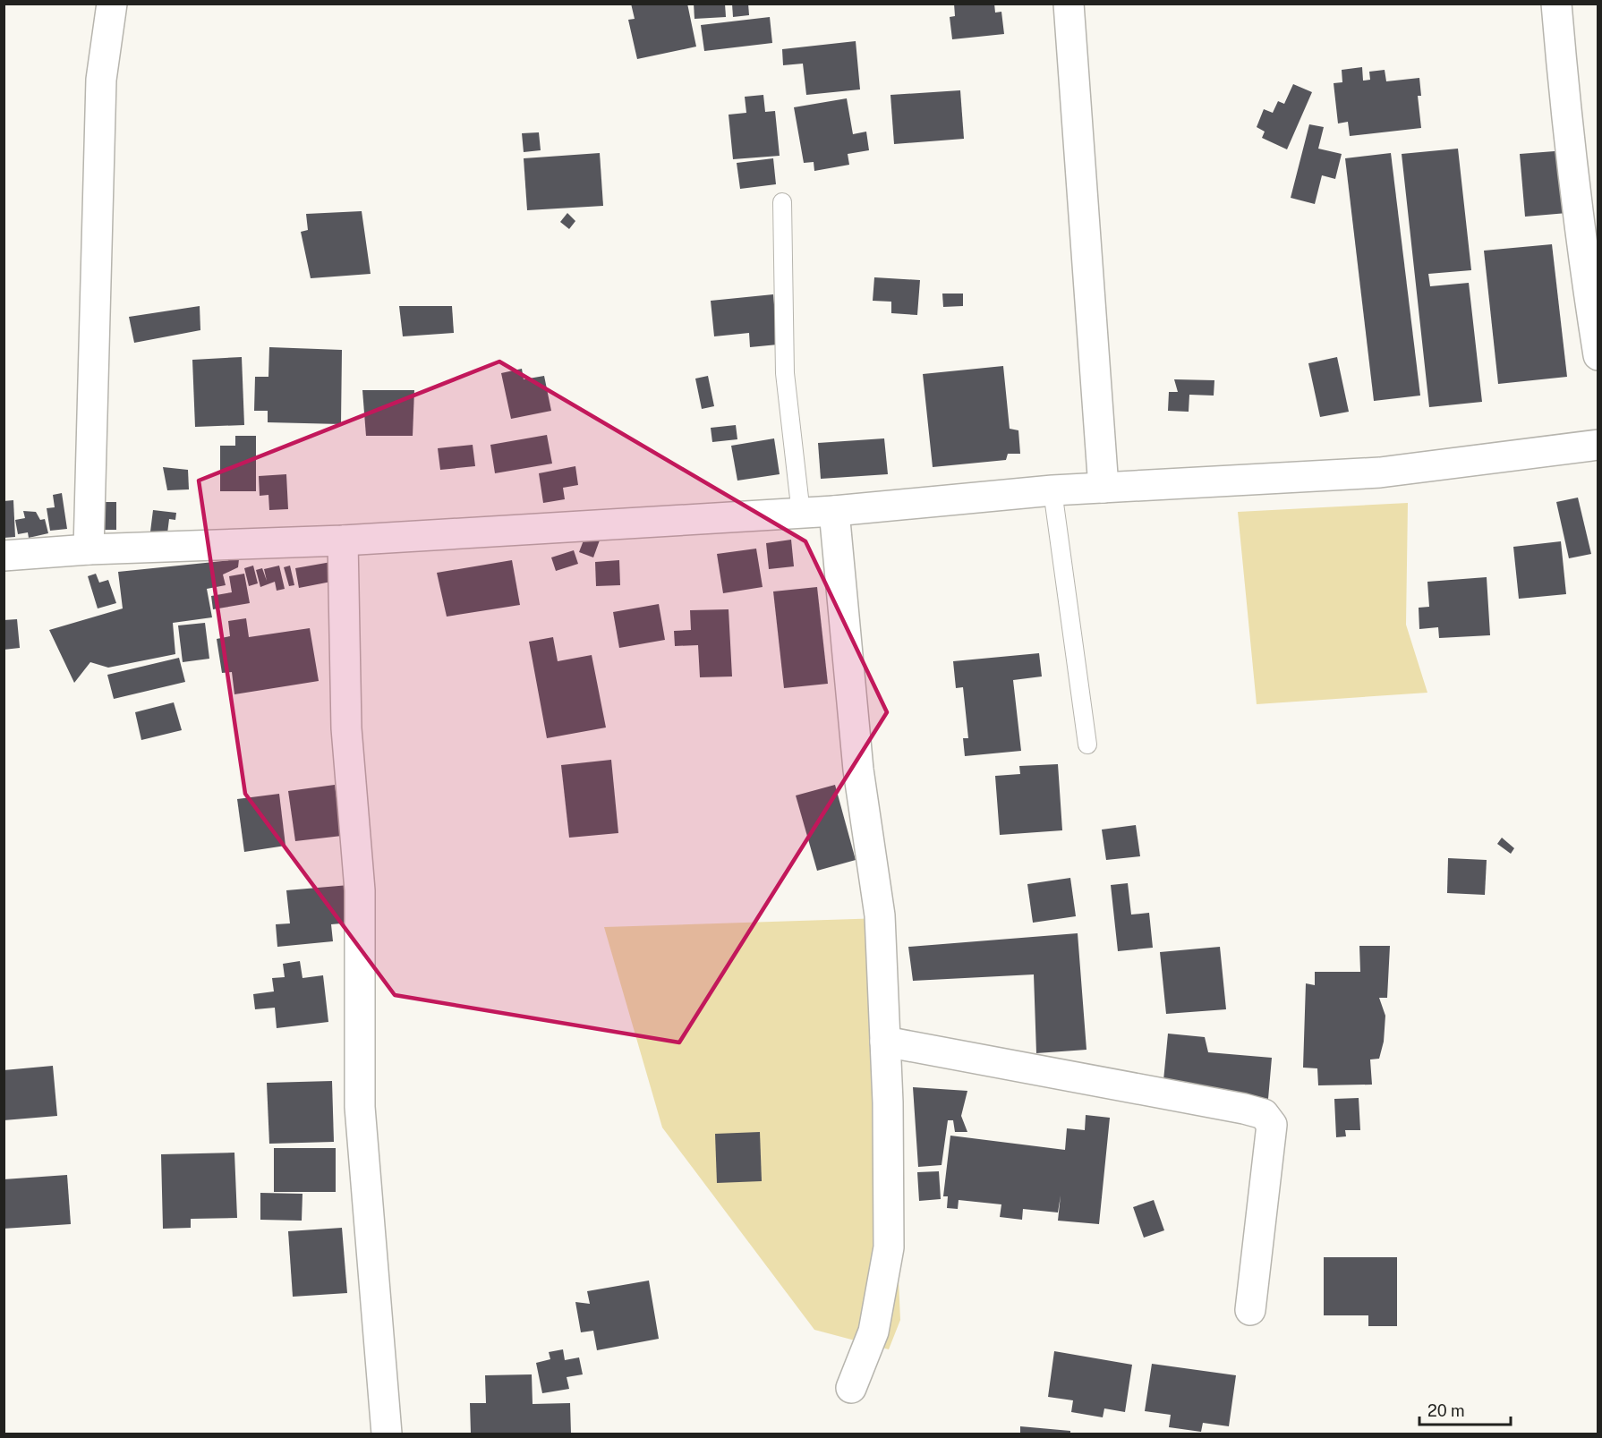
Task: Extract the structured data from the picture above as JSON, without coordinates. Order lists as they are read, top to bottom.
{
  "scale_bar": "20 m"
}
